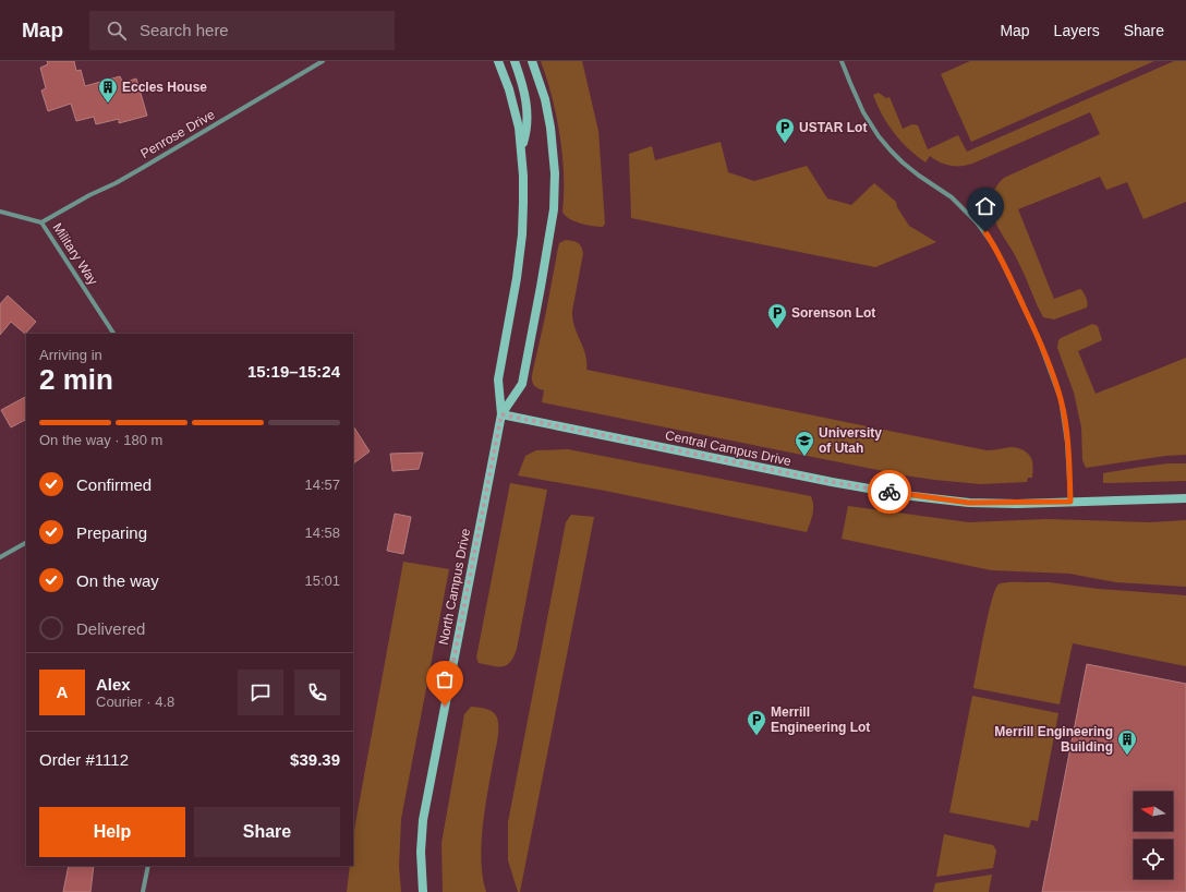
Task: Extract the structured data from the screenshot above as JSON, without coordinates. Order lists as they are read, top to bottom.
{
  "streets": {
    "main road": ["Central Campus Drive", "North Campus Drive"],
    "street": ["Penrose Drive", "Military Way"]
  },
  "crossings": [
    ["Penrose Drive", "Military Way"],
    ["Central Campus Drive", "North Campus Drive"]
  ],
  "places": {
    "building": ["Eccles House", "Merrill Engineering Building"],
    "parking": ["USTAR Lot", "Sorenson Lot", "Merrill Engineering Lot"],
    "school or university": ["University of Utah"]
  },
  "north": "left",
  "page": {
    "header": "Map",
    "search": "Search here",
    "nav": ["Map", "Layers", "Share"],
    "heading": ["2 min", "Arriving in", "15:19–15:24"],
    "panel": [
      "Alex",
      "Courier · 4.8",
      "Order #1112",
      "$39.39"
    ],
    "bar": "On the way · 180 m",
    "list": [
      ["Confirmed", "14:57"],
      ["Preparing", "14:58"],
      ["On the way", "15:01"],
      "Delivered"
    ],
    "round": "A",
    "buttons": ["Help", "Share"]
  }
}
